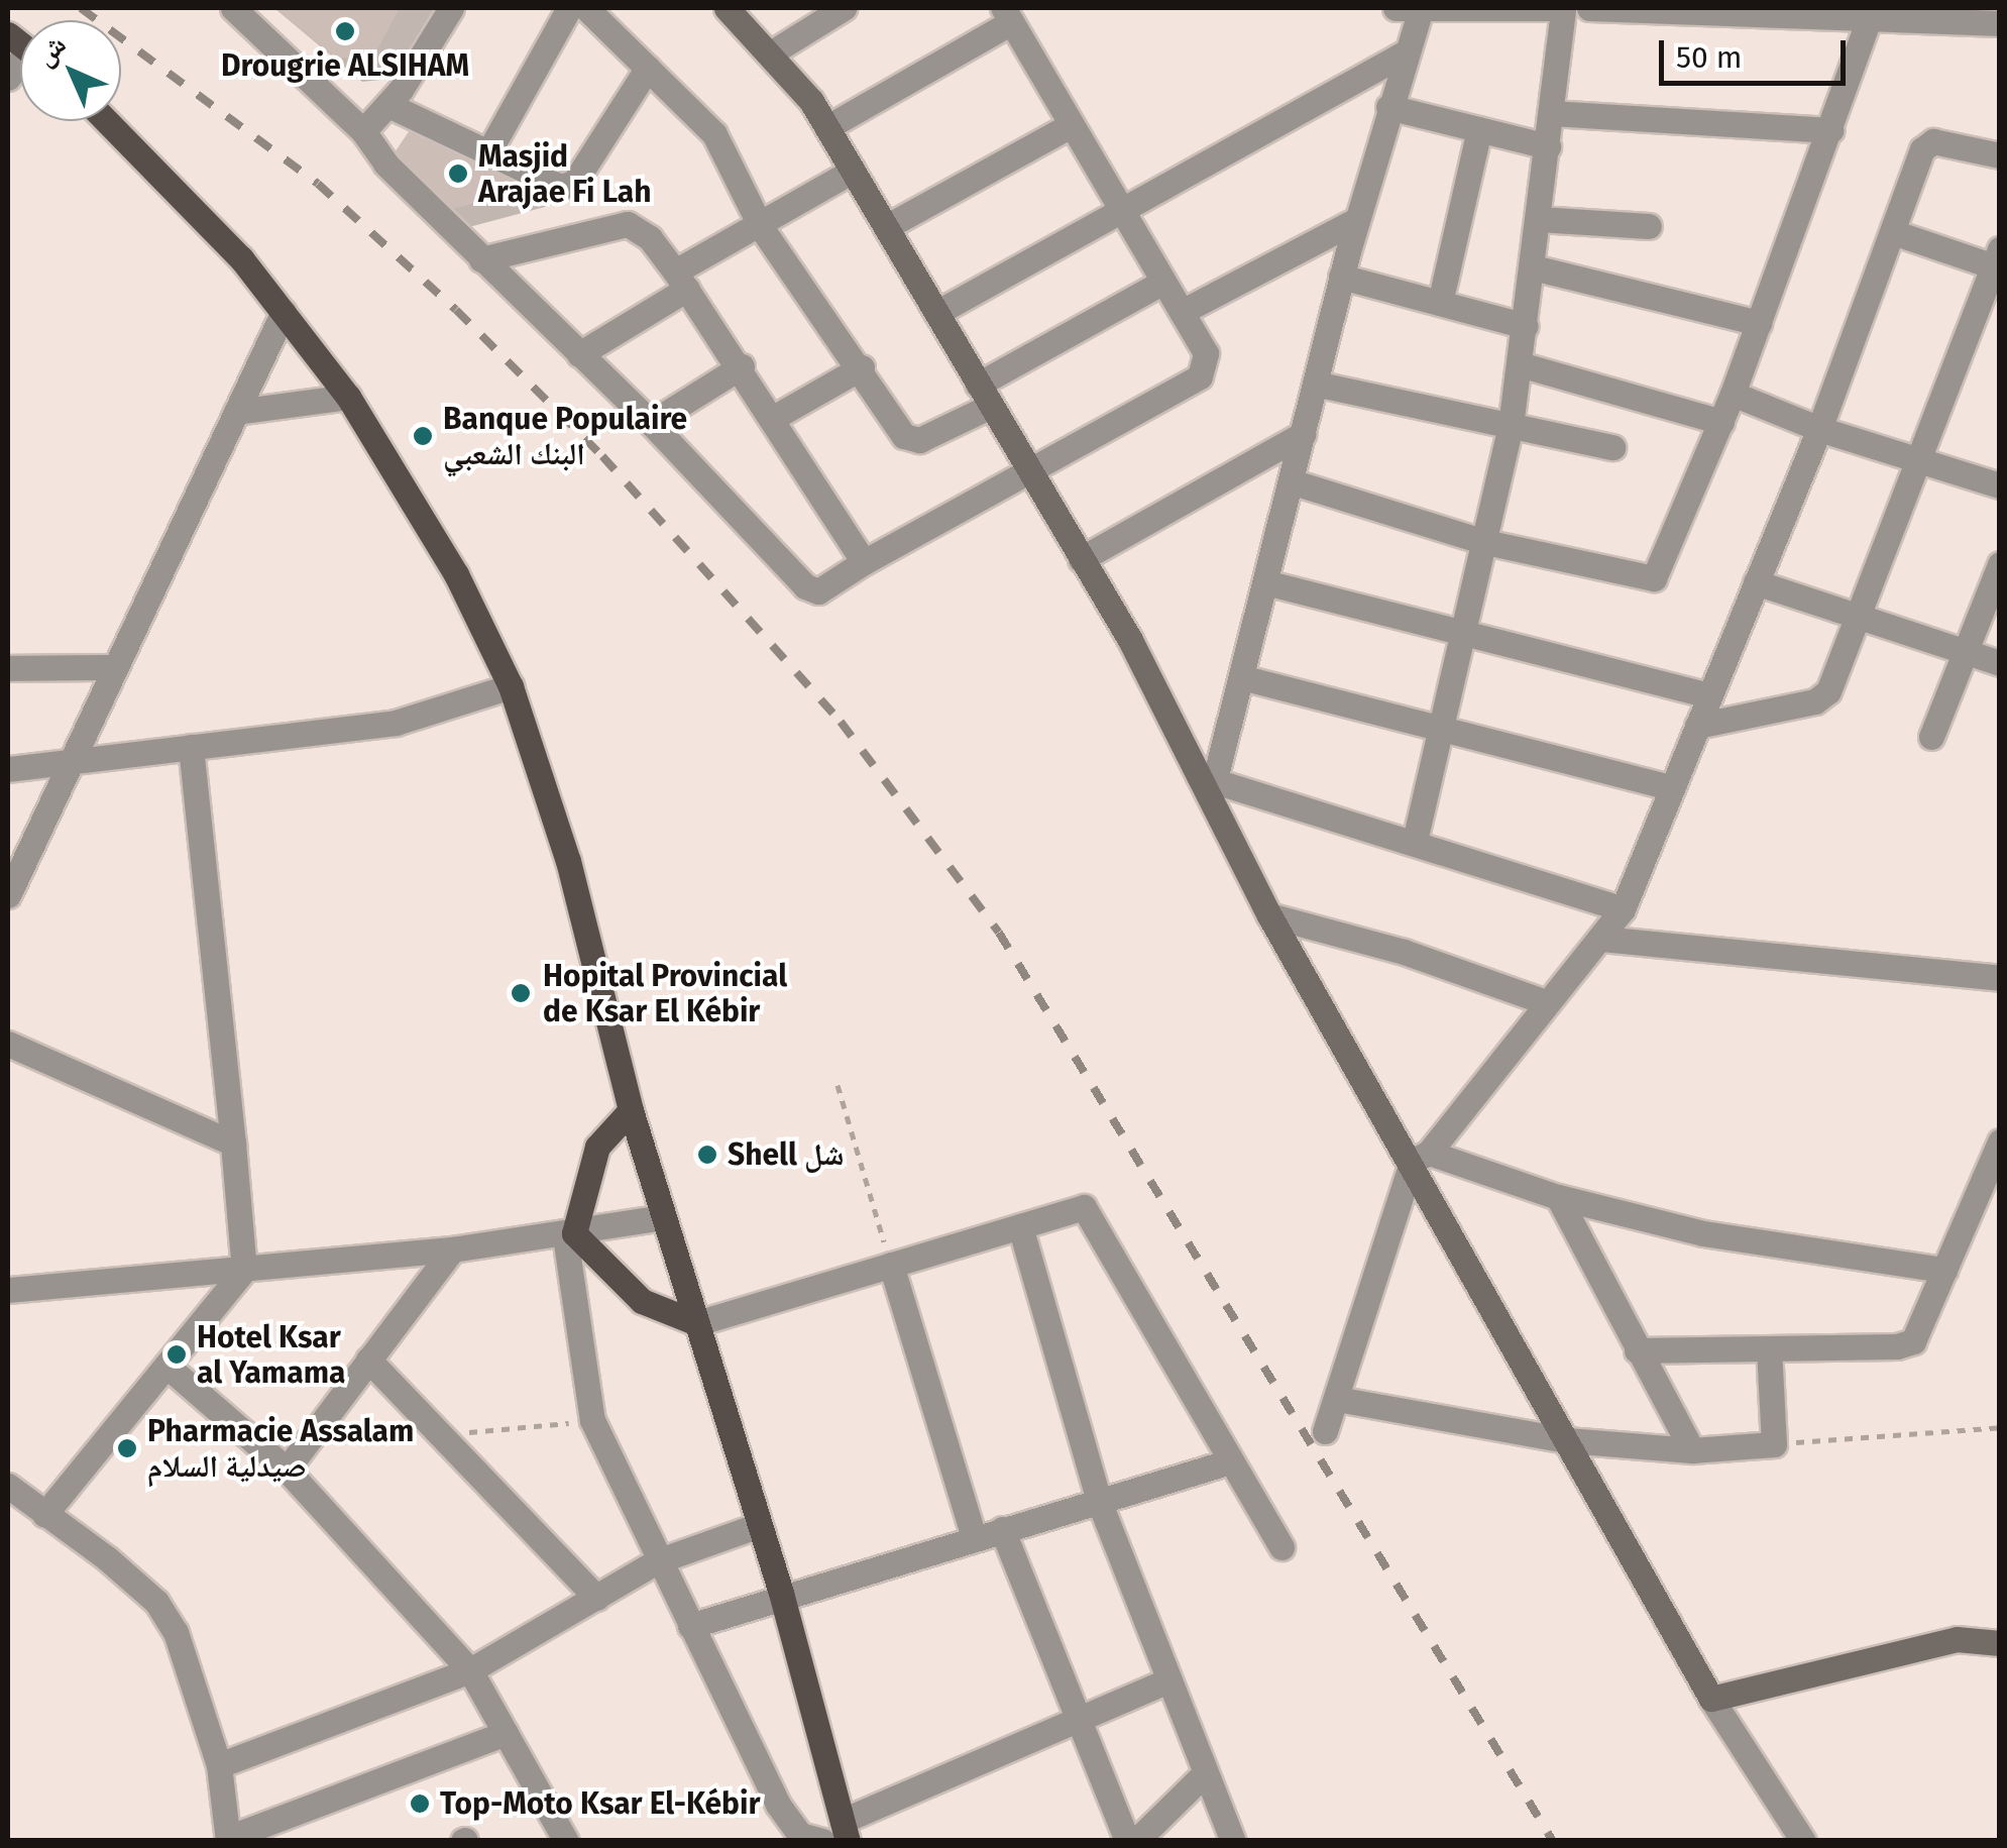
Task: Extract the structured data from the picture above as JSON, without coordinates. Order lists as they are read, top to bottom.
{
  "places": [
    "Drougrie ALSIHAM",
    "Masjid Arajae Fi Lah",
    "Banque Populaire البنك الشعبي",
    "Hopital Provincial de Ksar El Kébir",
    "Shell شل",
    "Hotel Ksar al Yamama",
    "Pharmacie Assalam صيدلية السلام",
    "Top-Moto Ksar El-Kébir"
  ],
  "scale_bar": "50 m",
  "north": "top left"
}
